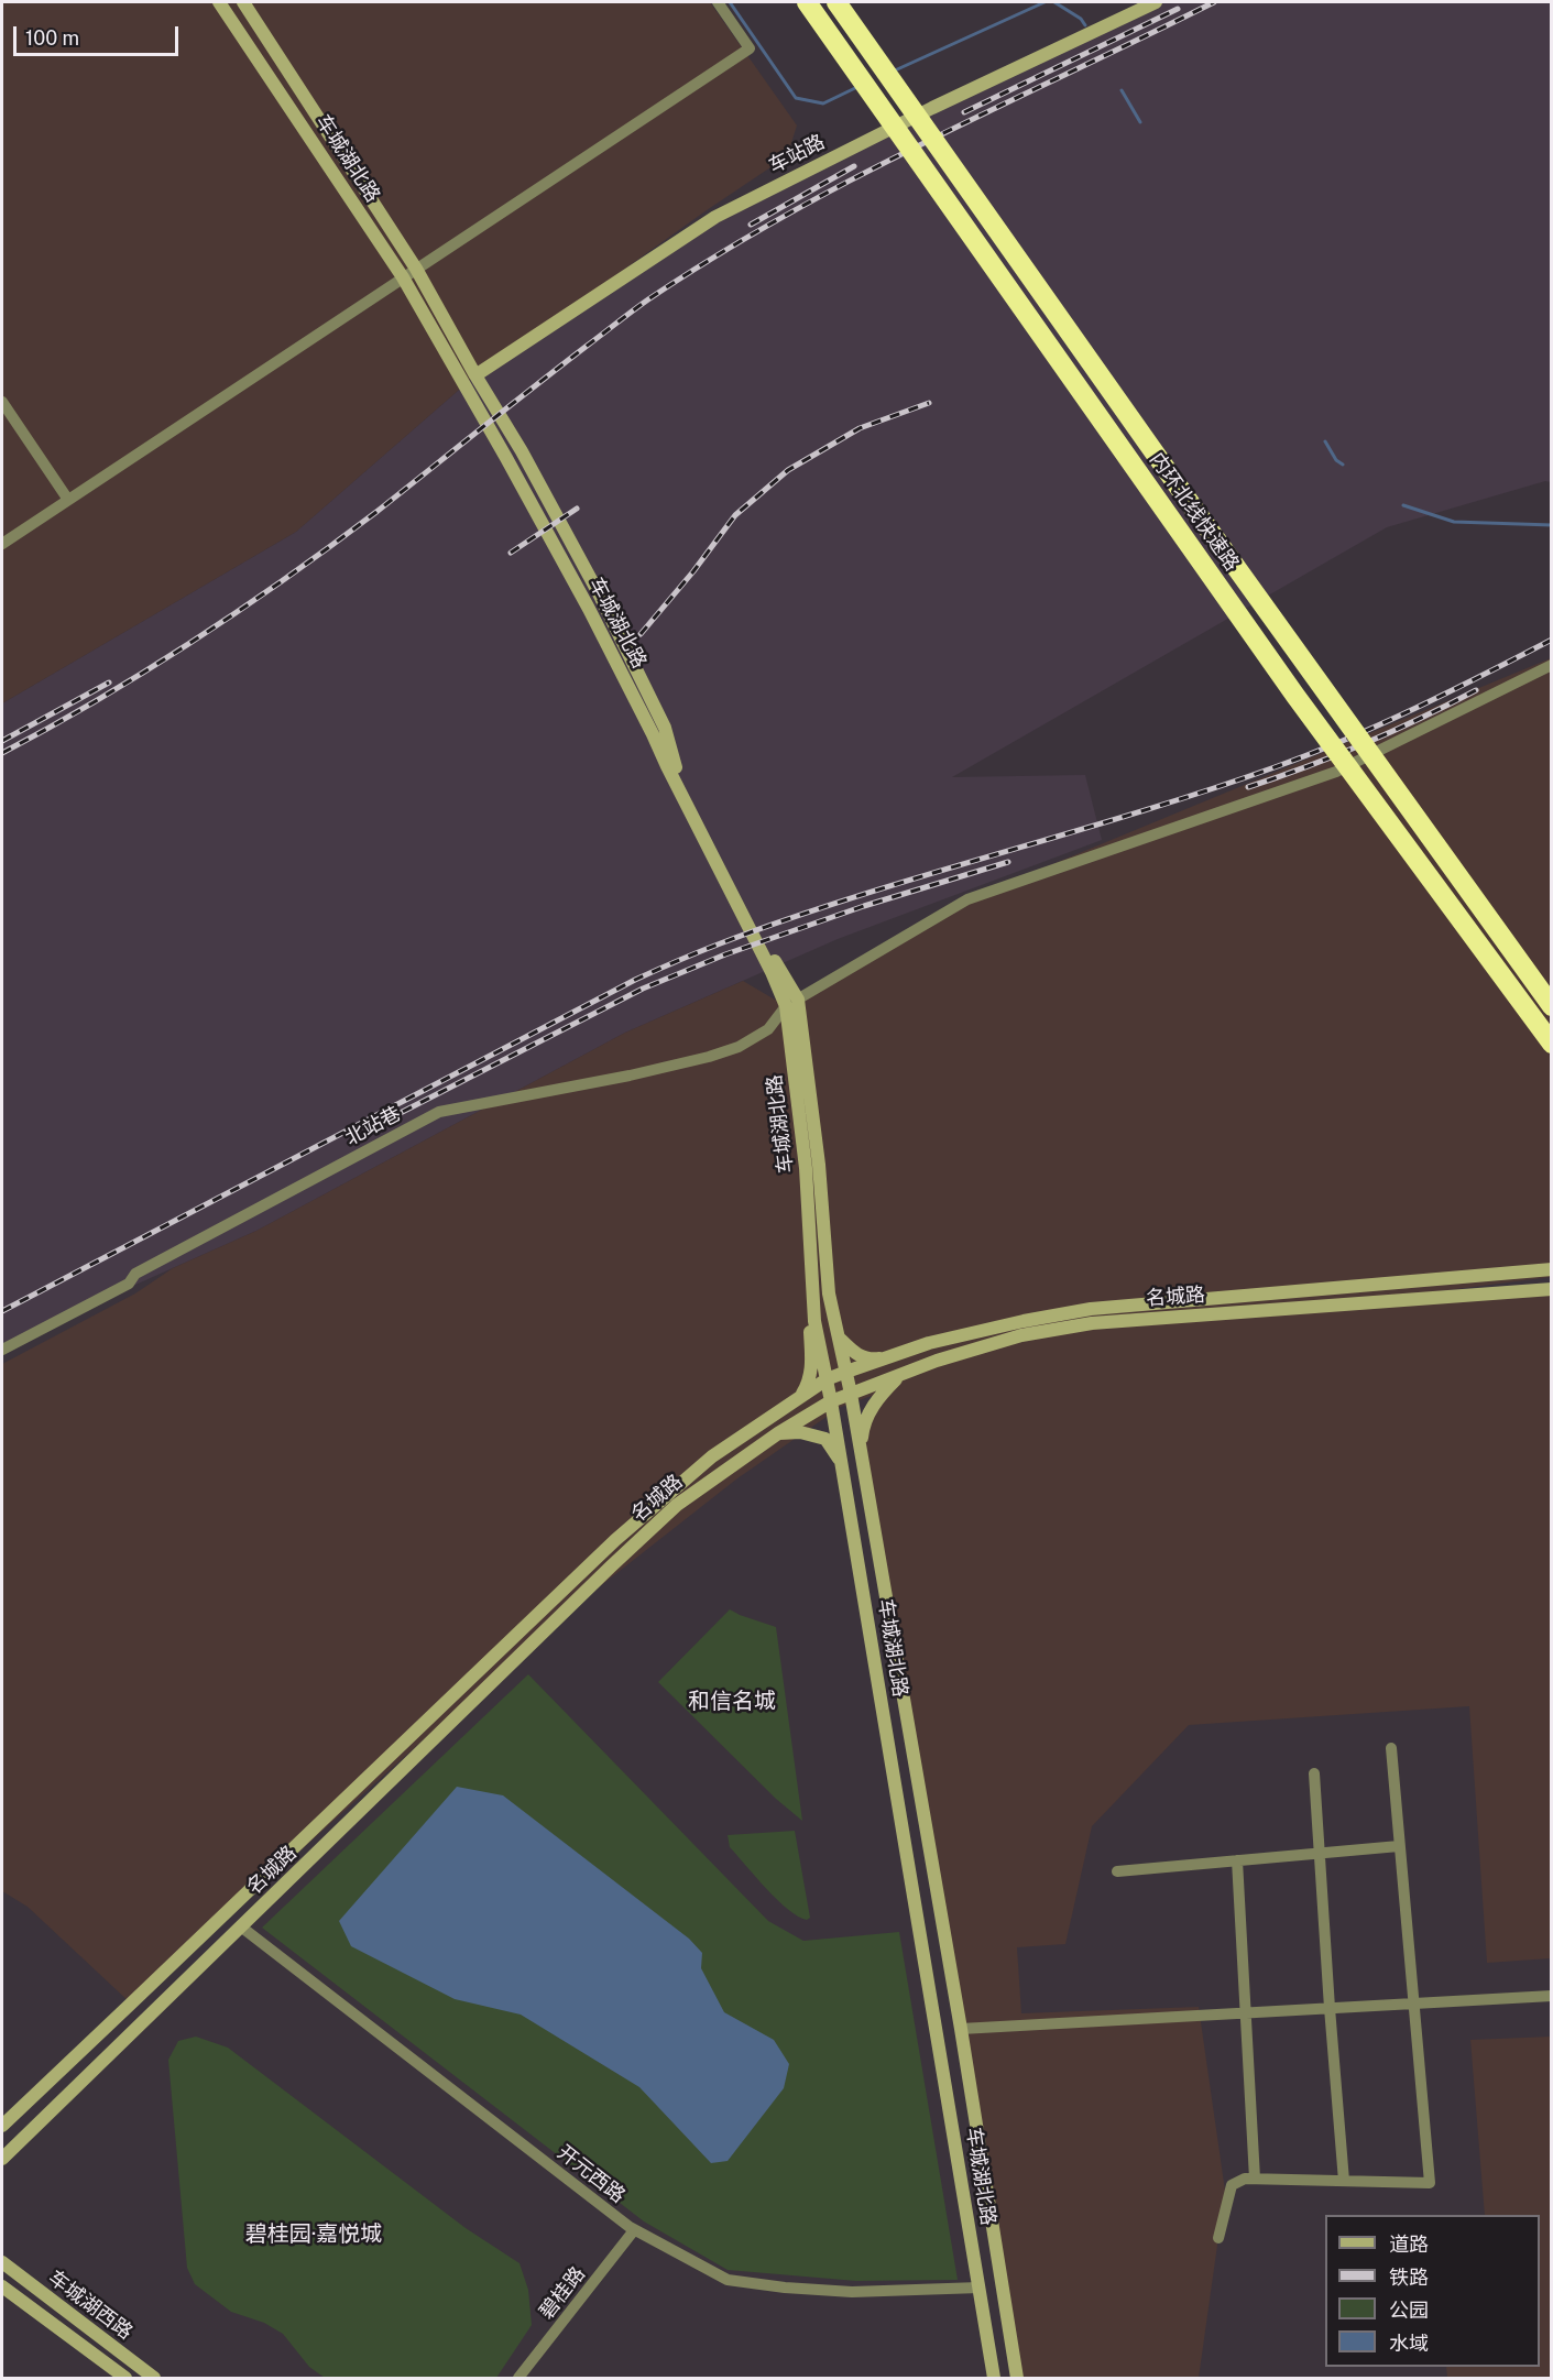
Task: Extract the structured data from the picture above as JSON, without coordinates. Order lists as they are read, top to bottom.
{
  "streets": {
    "highway": ["内环北线快速路"],
    "main road": [
      "车站路",
      "车城湖北路",
      "名城路",
      "车城湖西路"
    ],
    "street": ["北站巷", "开元西路", "碧桂路"]
  },
  "crossings": [
    ["车站路", "车城湖北路"],
    ["车城湖北路", "北站巷"],
    ["车城湖北路", "名城路"],
    ["车城湖北路", "开元西路"],
    ["名城路", "开元西路"],
    ["开元西路", "碧桂路"]
  ],
  "districts": ["和信名城", "碧桂园·嘉悦城"],
  "legend": [
    "道路",
    "铁路",
    "公园",
    "水域"
  ],
  "scale_bar": "100 m"
}
